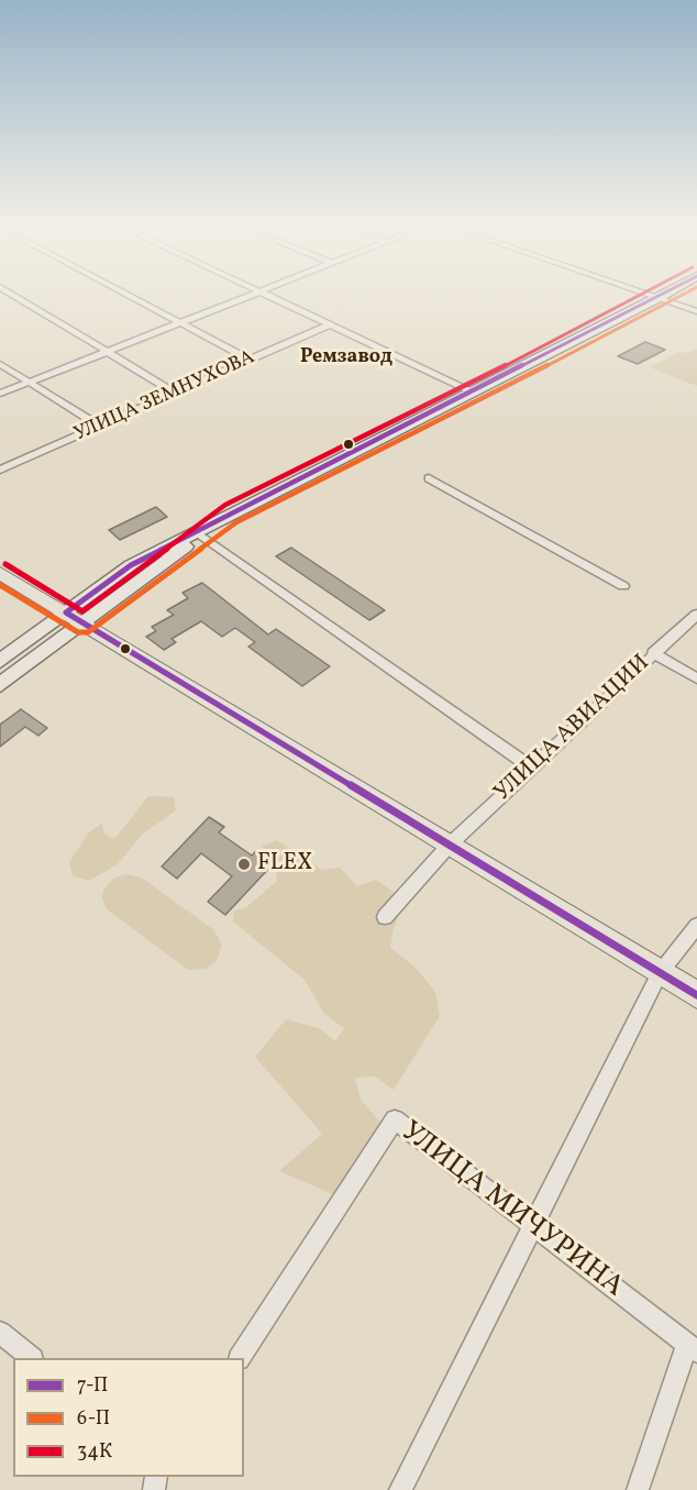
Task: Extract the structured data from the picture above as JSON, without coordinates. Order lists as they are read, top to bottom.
{
  "streets": {
    "street": ["УЛИЦА ЗЕМНУХОВА", "УЛИЦА АВИАЦИИ", "УЛИЦА МИЧУРИНА"]
  },
  "districts": ["Ремзавод"],
  "places": ["FLEX"],
  "lines": ["transit line 7-П", "transit line 6-П", "transit line 34К"],
  "legend": ["7-П", "6-П", "34К"]
}
